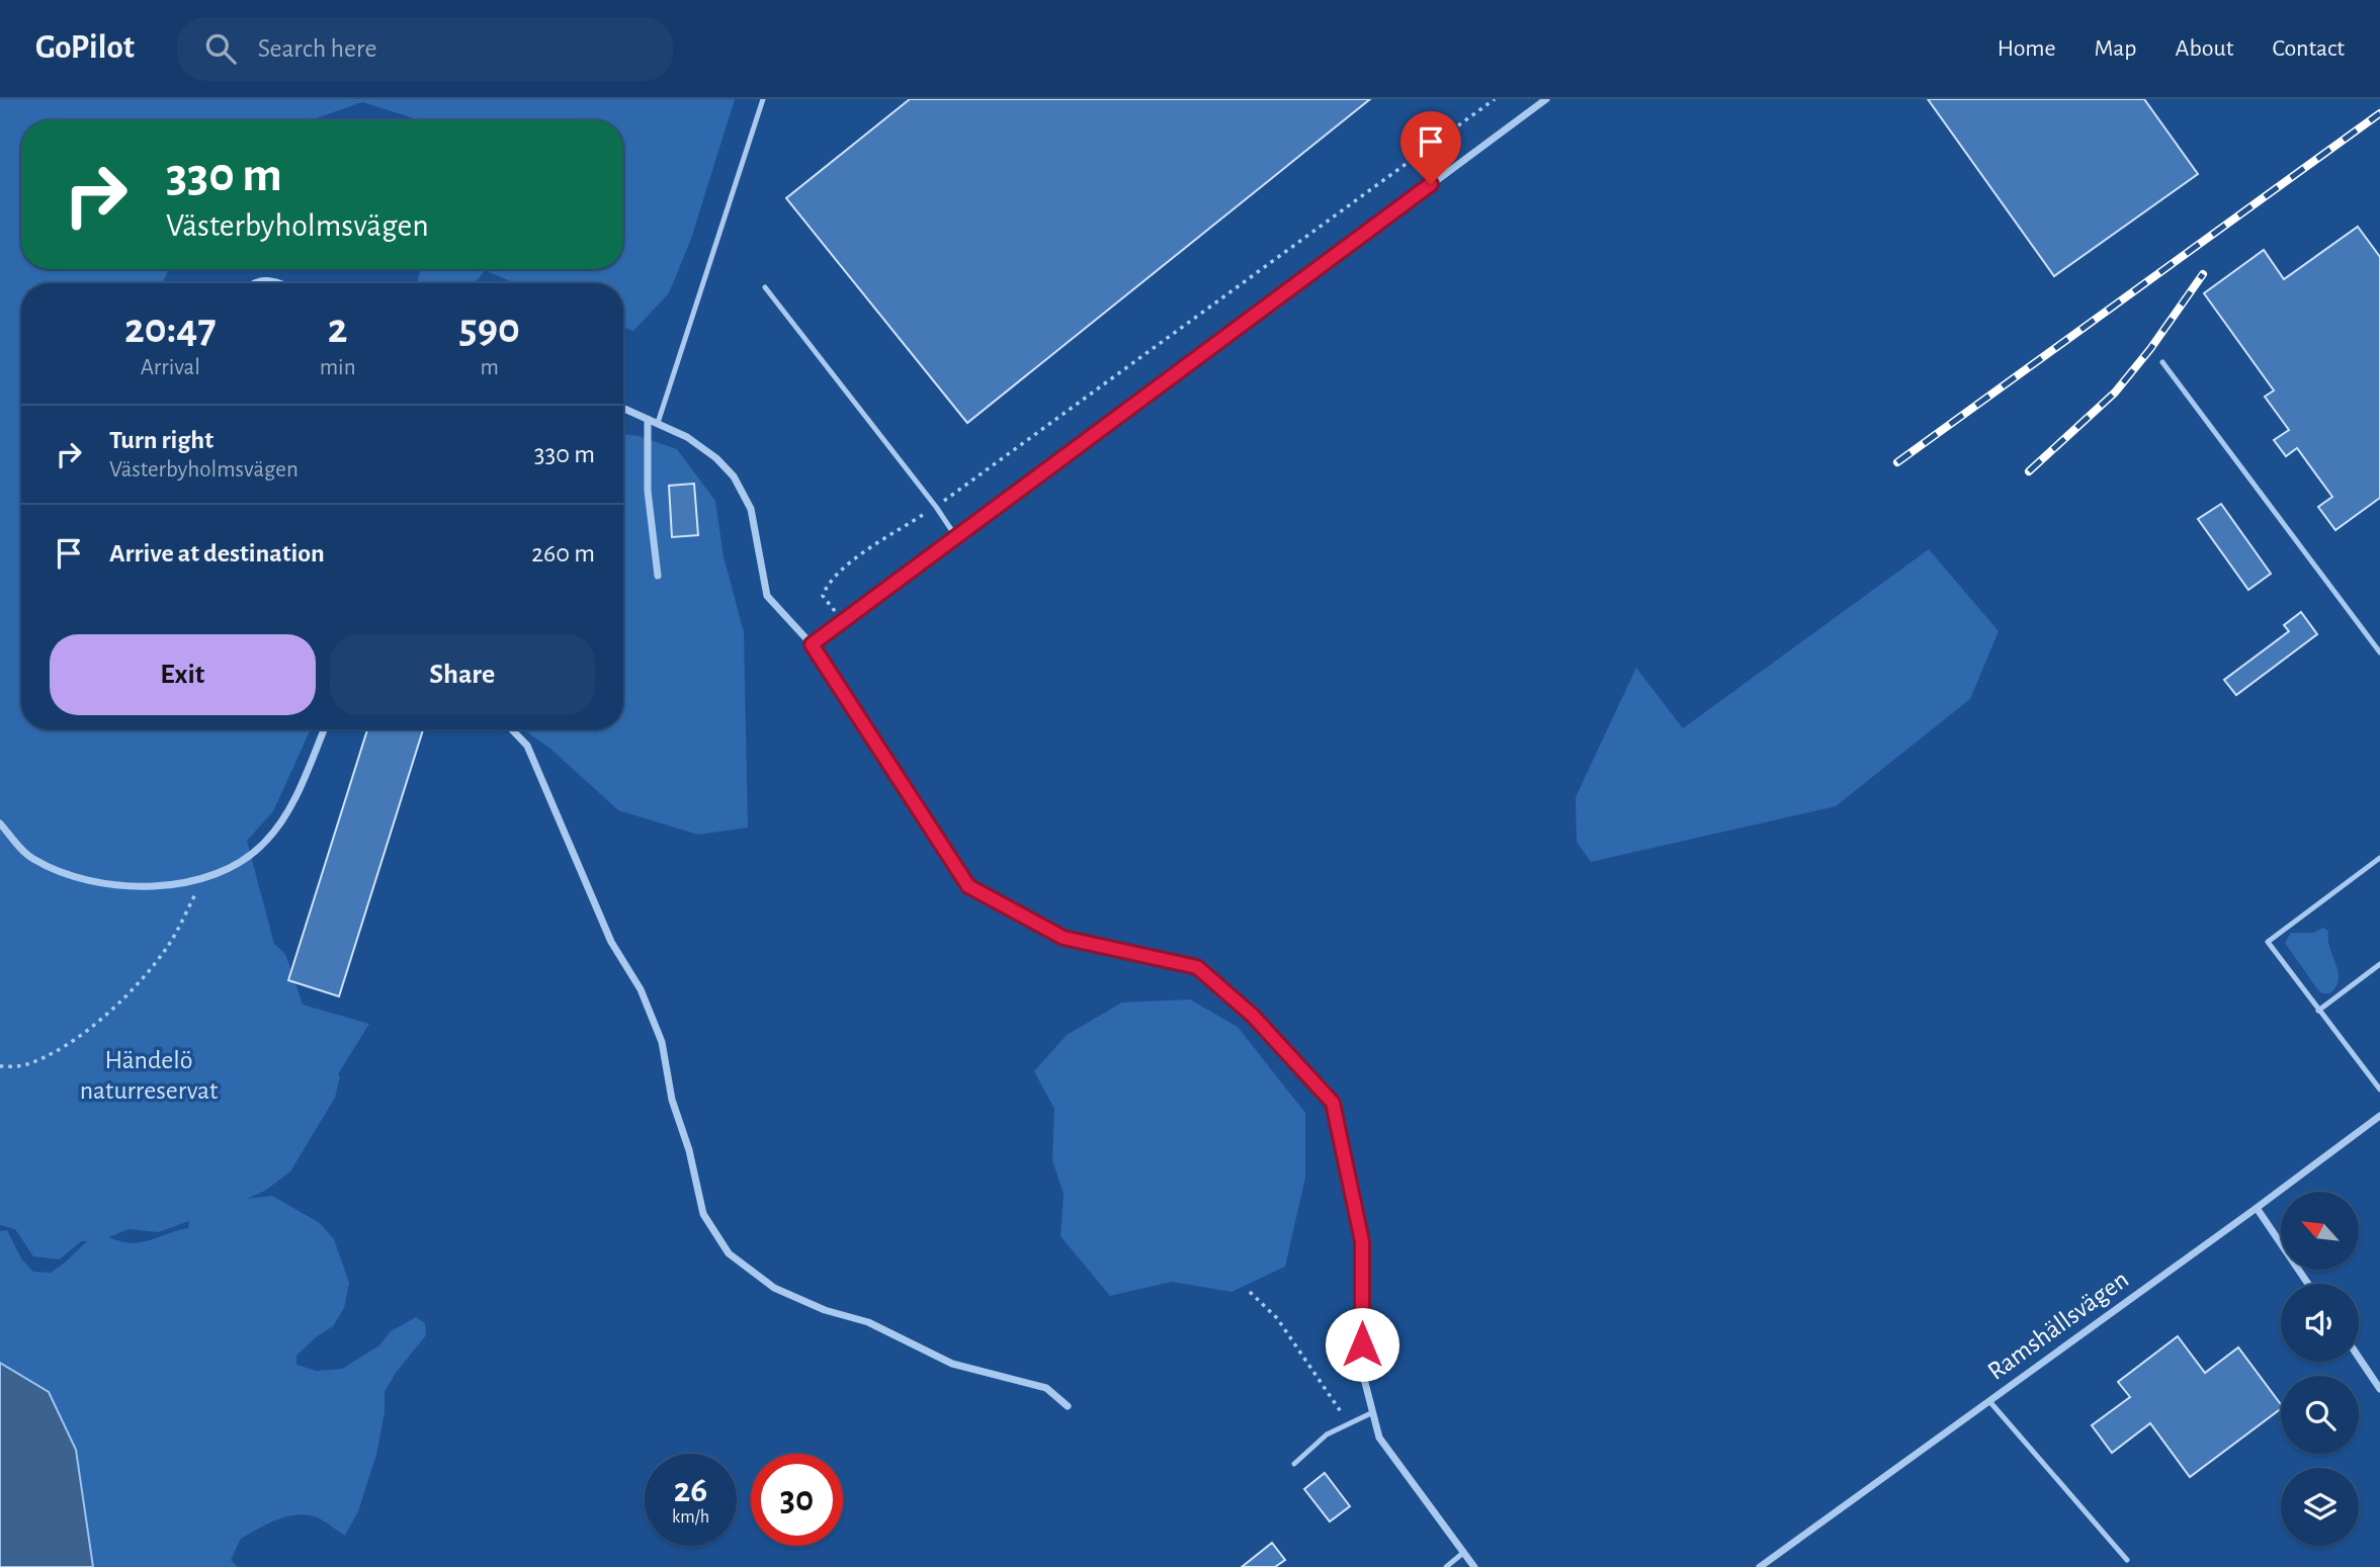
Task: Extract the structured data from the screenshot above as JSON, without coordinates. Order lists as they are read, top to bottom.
{
  "streets": {
    "street": ["Ramshällsvägen"]
  },
  "parks": ["Händelö naturreservat"],
  "north": "top left",
  "page": {
    "header": "GoPilot",
    "search": "Search here",
    "nav": [
      "Home",
      "Map",
      "About",
      "Contact"
    ],
    "turn": ["330 m", "Västerbyholmsvägen"],
    "eta": [
      "20:47",
      "Arrival",
      "2",
      "min",
      "590",
      "m"
    ],
    "list": [
      {
        "name": "Turn right",
        "note": "Västerbyholmsvägen",
        "value": "330 m"
      },
      {
        "name": "Arrive at destination",
        "value": "260 m"
      }
    ],
    "buttons": ["Exit", "Share"],
    "speed": "26 km/h",
    "limit": "30"
  }
}
